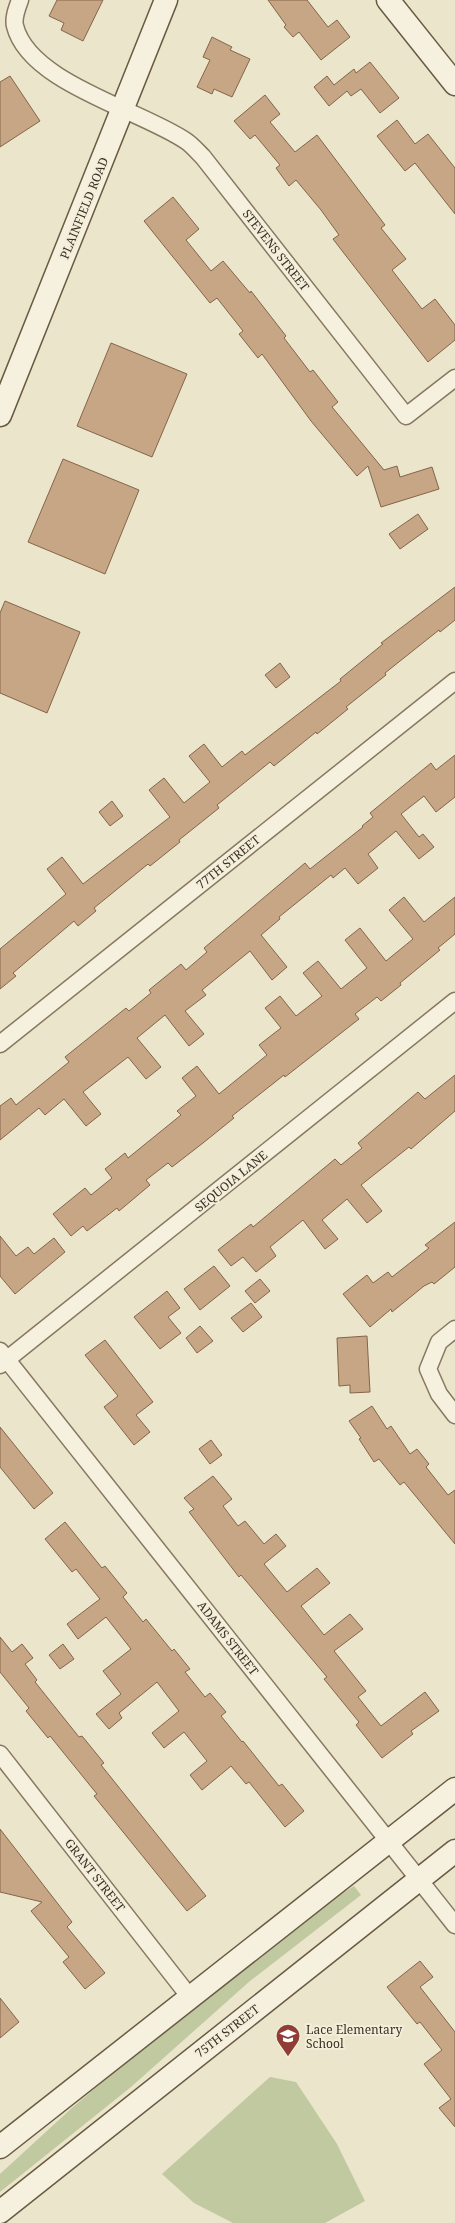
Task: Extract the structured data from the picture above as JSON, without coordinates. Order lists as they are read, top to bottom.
{
  "streets": {
    "main road": ["PLAINFIELD ROAD", "75TH STREET"],
    "street": [
      "STEVENS STREET",
      "77TH STREET",
      "SEQUOIA LANE",
      "ADAMS STREET",
      "GRANT STREET"
    ]
  },
  "crossings": [
    ["PLAINFIELD ROAD", "STEVENS STREET"],
    ["SEQUOIA LANE", "ADAMS STREET"],
    ["ADAMS STREET", "75TH STREET"]
  ],
  "places": {
    "school or university": ["Lace Elementary School"]
  }
}
